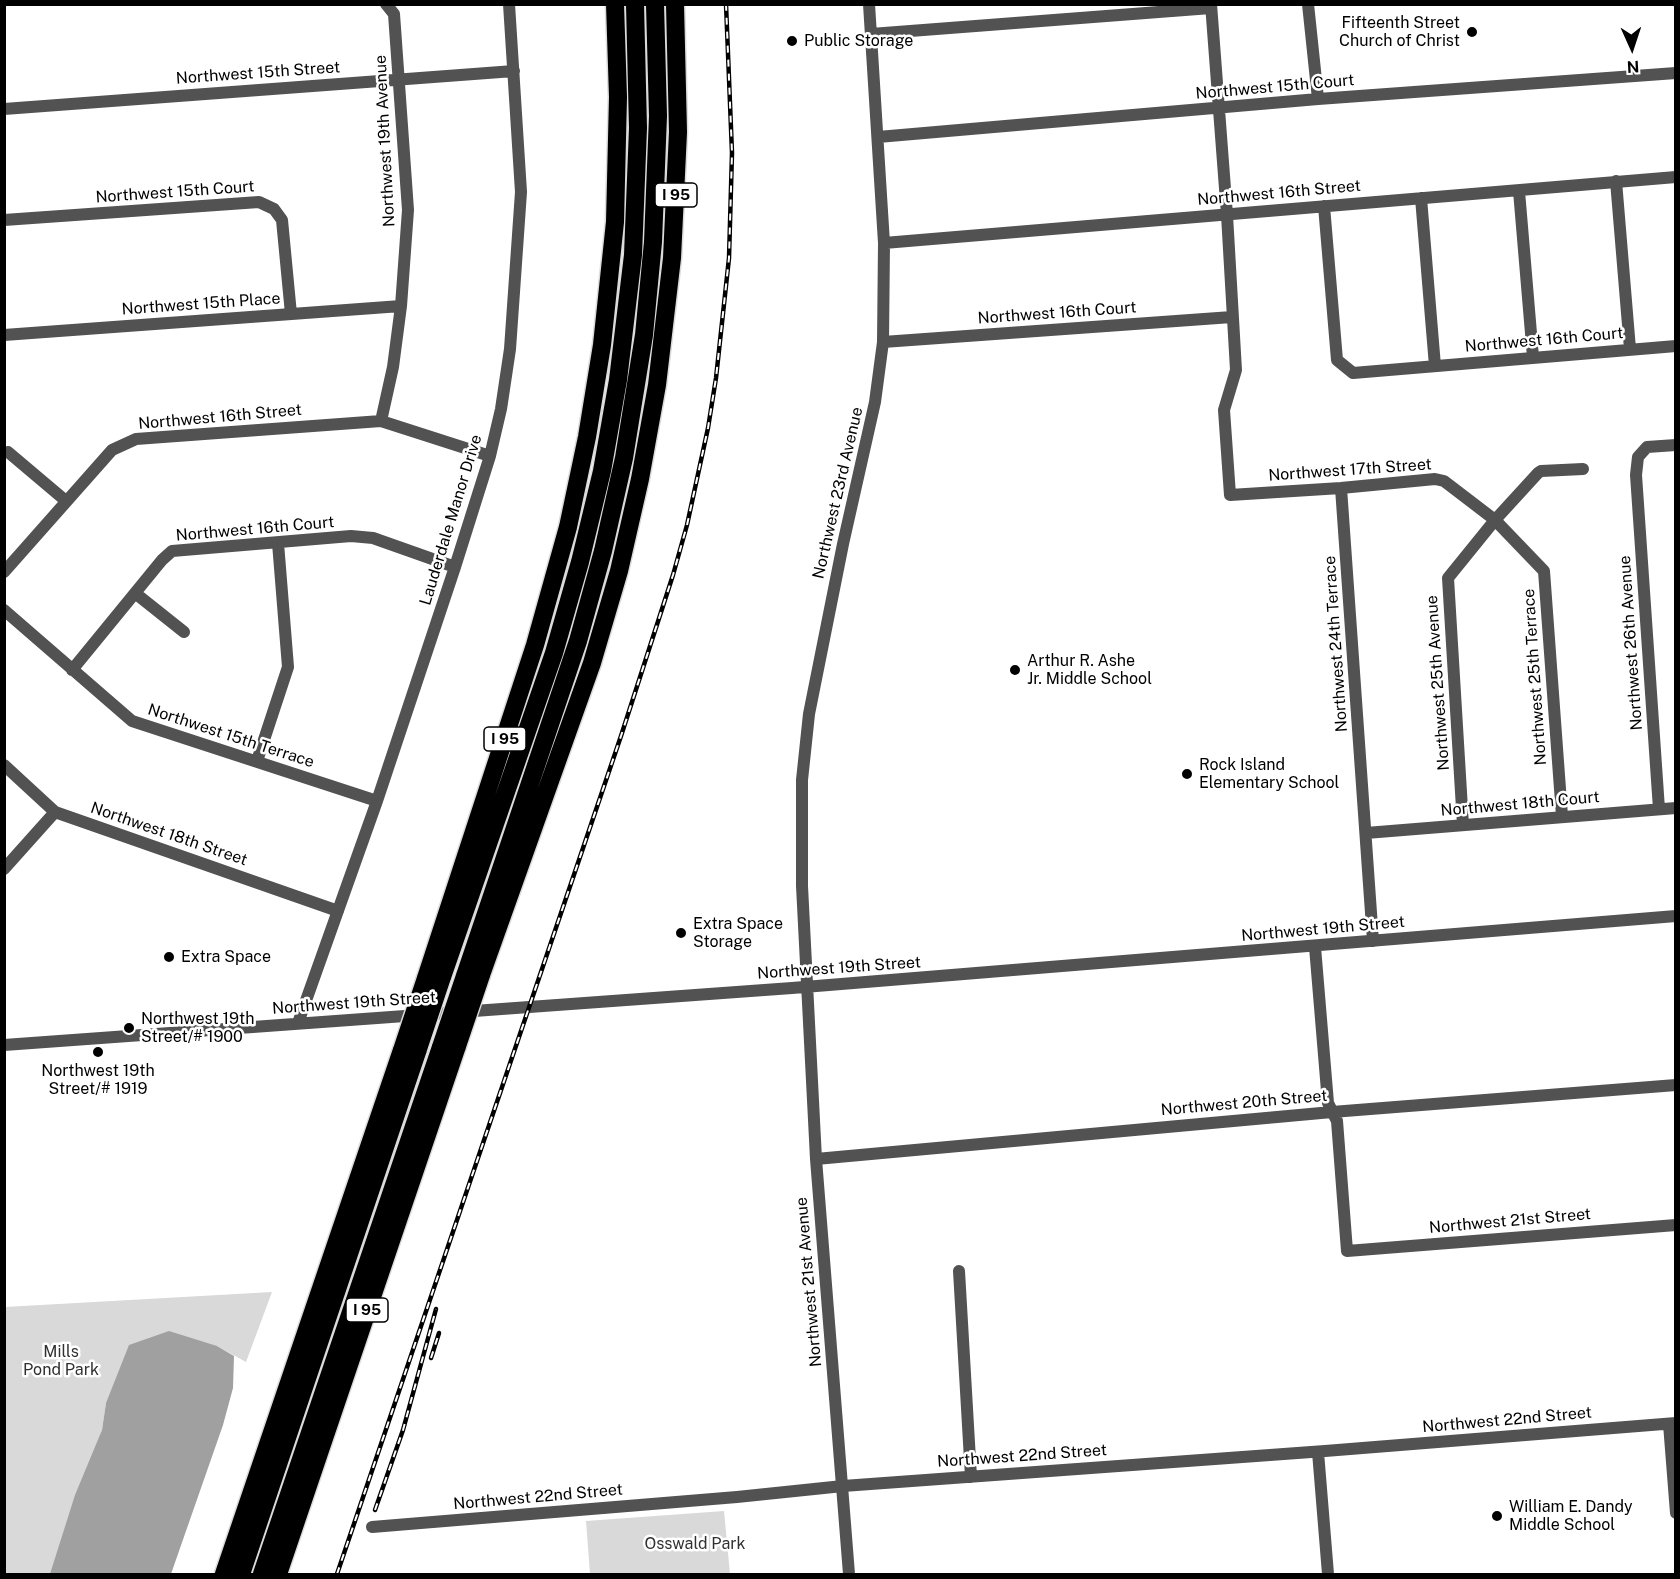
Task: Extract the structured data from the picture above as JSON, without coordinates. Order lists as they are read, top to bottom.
{
  "streets": {
    "highway": ["I 95"],
    "street": [
      "Northwest 15th Street",
      "Northwest 15th Court",
      "Northwest 19th Avenue",
      "Northwest 16th Street",
      "Northwest 15th Place",
      "Northwest 16th Court",
      "Northwest 17th Street",
      "Northwest 23rd Avenue",
      "Lauderdale Manor Drive",
      "Northwest 26th Avenue",
      "Northwest 24th Terrace",
      "Northwest 25th Terrace",
      "Northwest 25th Avenue",
      "Northwest 15th Terrace",
      "Northwest 18th Court",
      "Northwest 18th Street",
      "Northwest 19th Street",
      "Northwest 20th Street",
      "Northwest 21st Street",
      "Northwest 21st Avenue",
      "Northwest 22nd Street"
    ]
  },
  "crossings": [
    ["Northwest 15th Street", "Northwest 19th Avenue"],
    ["Northwest 15th Street", "Lauderdale Manor Drive"],
    ["Northwest 15th Court", "Northwest 15th Place"],
    ["Northwest 15th Court", "Northwest 23rd Avenue"],
    ["Northwest 19th Avenue", "Northwest 16th Street"],
    ["Northwest 19th Avenue", "Northwest 15th Place"],
    ["Northwest 16th Street", "Northwest 16th Court"],
    ["Northwest 16th Street", "Northwest 23rd Avenue"],
    ["Northwest 16th Street", "Lauderdale Manor Drive"],
    ["Northwest 16th Court", "Northwest 17th Street"],
    ["Northwest 16th Court", "Northwest 23rd Avenue"],
    ["Northwest 16th Court", "Lauderdale Manor Drive"],
    ["Northwest 16th Court", "Northwest 15th Terrace"],
    ["Northwest 17th Street", "Northwest 24th Terrace"],
    ["Northwest 17th Street", "Northwest 25th Terrace"],
    ["Northwest 17th Street", "Northwest 25th Avenue"],
    ["Northwest 23rd Avenue", "Northwest 19th Street"],
    ["Northwest 23rd Avenue", "Northwest 21st Avenue"],
    ["Lauderdale Manor Drive", "Northwest 15th Terrace"],
    ["Lauderdale Manor Drive", "Northwest 18th Street"],
    ["Lauderdale Manor Drive", "Northwest 19th Street"],
    ["Northwest 26th Avenue", "Northwest 18th Court"],
    ["Northwest 24th Terrace", "Northwest 18th Court"],
    ["Northwest 24th Terrace", "Northwest 19th Street"],
    ["Northwest 25th Terrace", "Northwest 25th Avenue"],
    ["Northwest 25th Terrace", "Northwest 18th Court"],
    ["Northwest 25th Avenue", "Northwest 18th Court"],
    ["Northwest 19th Street", "Northwest 21st Avenue"],
    ["Northwest 20th Street", "Northwest 21st Street"],
    ["Northwest 20th Street", "Northwest 21st Avenue"],
    ["Northwest 21st Avenue", "Northwest 22nd Street"]
  ],
  "parks": ["Mills Pond Park", "Osswald Park"],
  "places": [
    "Fifteenth Street Church of Christ",
    "Public Storage",
    "Arthur R. Ashe Jr. Middle School",
    "Rock Island Elementary School",
    "Extra Space Storage",
    "Extra Space",
    "Northwest 19th Street/# 1900",
    "Northwest 19th Street/# 1919",
    "William E. Dandy Middle School"
  ],
  "north": "bottom"
}
